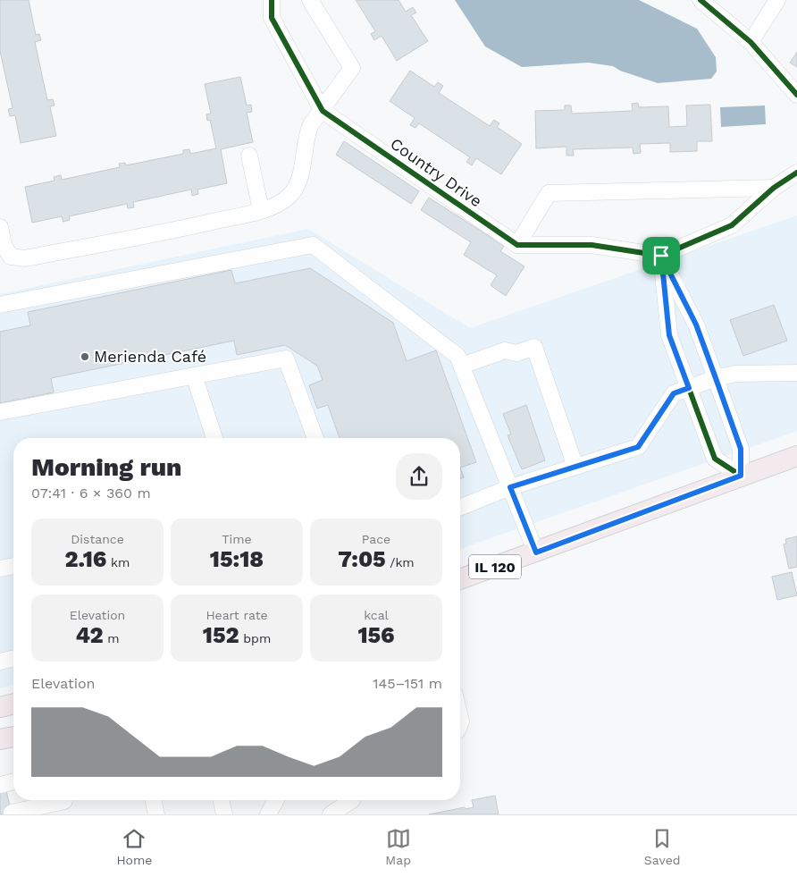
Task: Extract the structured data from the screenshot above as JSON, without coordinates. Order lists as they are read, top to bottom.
{
  "streets": {
    "main road": ["IL 120"],
    "street": ["Country Drive"]
  },
  "places": ["Merienda Café"],
  "page": {
    "heading": ["Morning run", "07:41 · 6 × 360 m"],
    "stats": [
      ["Distance", "2.16 km"],
      ["Time", "15:18"],
      ["Pace", "7:05 /km"],
      ["Elevation", "42 m"],
      ["Heart rate", "152 bpm"],
      ["kcal", "156"]
    ],
    "chart": ["Elevation", "145–151 m"],
    "tabs": ["Home", "Map", "Saved"]
  }
}
